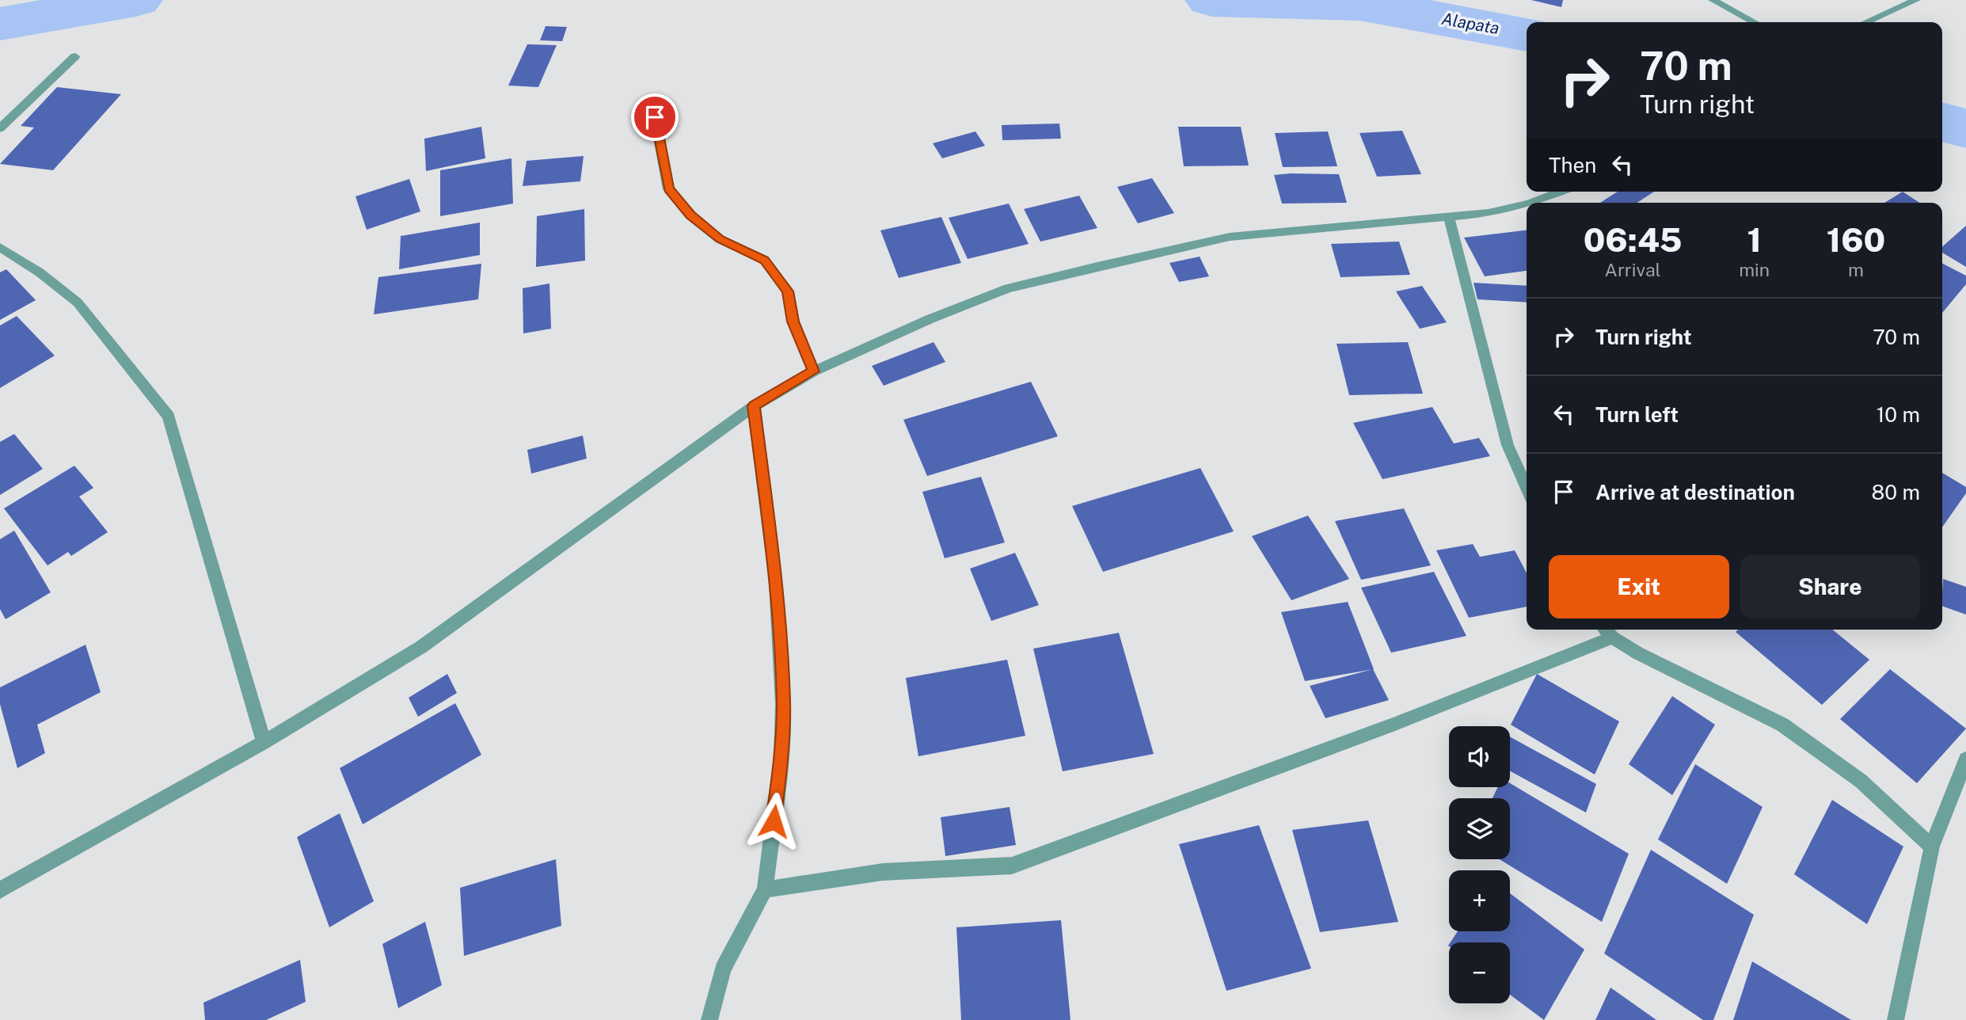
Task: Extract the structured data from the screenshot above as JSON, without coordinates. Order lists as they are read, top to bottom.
{
  "water": ["Alapata"],
  "page": {
    "turn": ["70 m", "Turn right"],
    "then": "Then",
    "eta": [
      "06:45",
      "Arrival",
      "1",
      "min",
      "160",
      "m"
    ],
    "list": [
      {
        "name": "Turn right",
        "value": "70 m"
      },
      {
        "name": "Turn left",
        "value": "10 m"
      },
      {
        "name": "Arrive at destination",
        "value": "80 m"
      }
    ],
    "buttons": ["Exit", "Share"],
    "map_buttons": ["+", "−"]
  }
}
